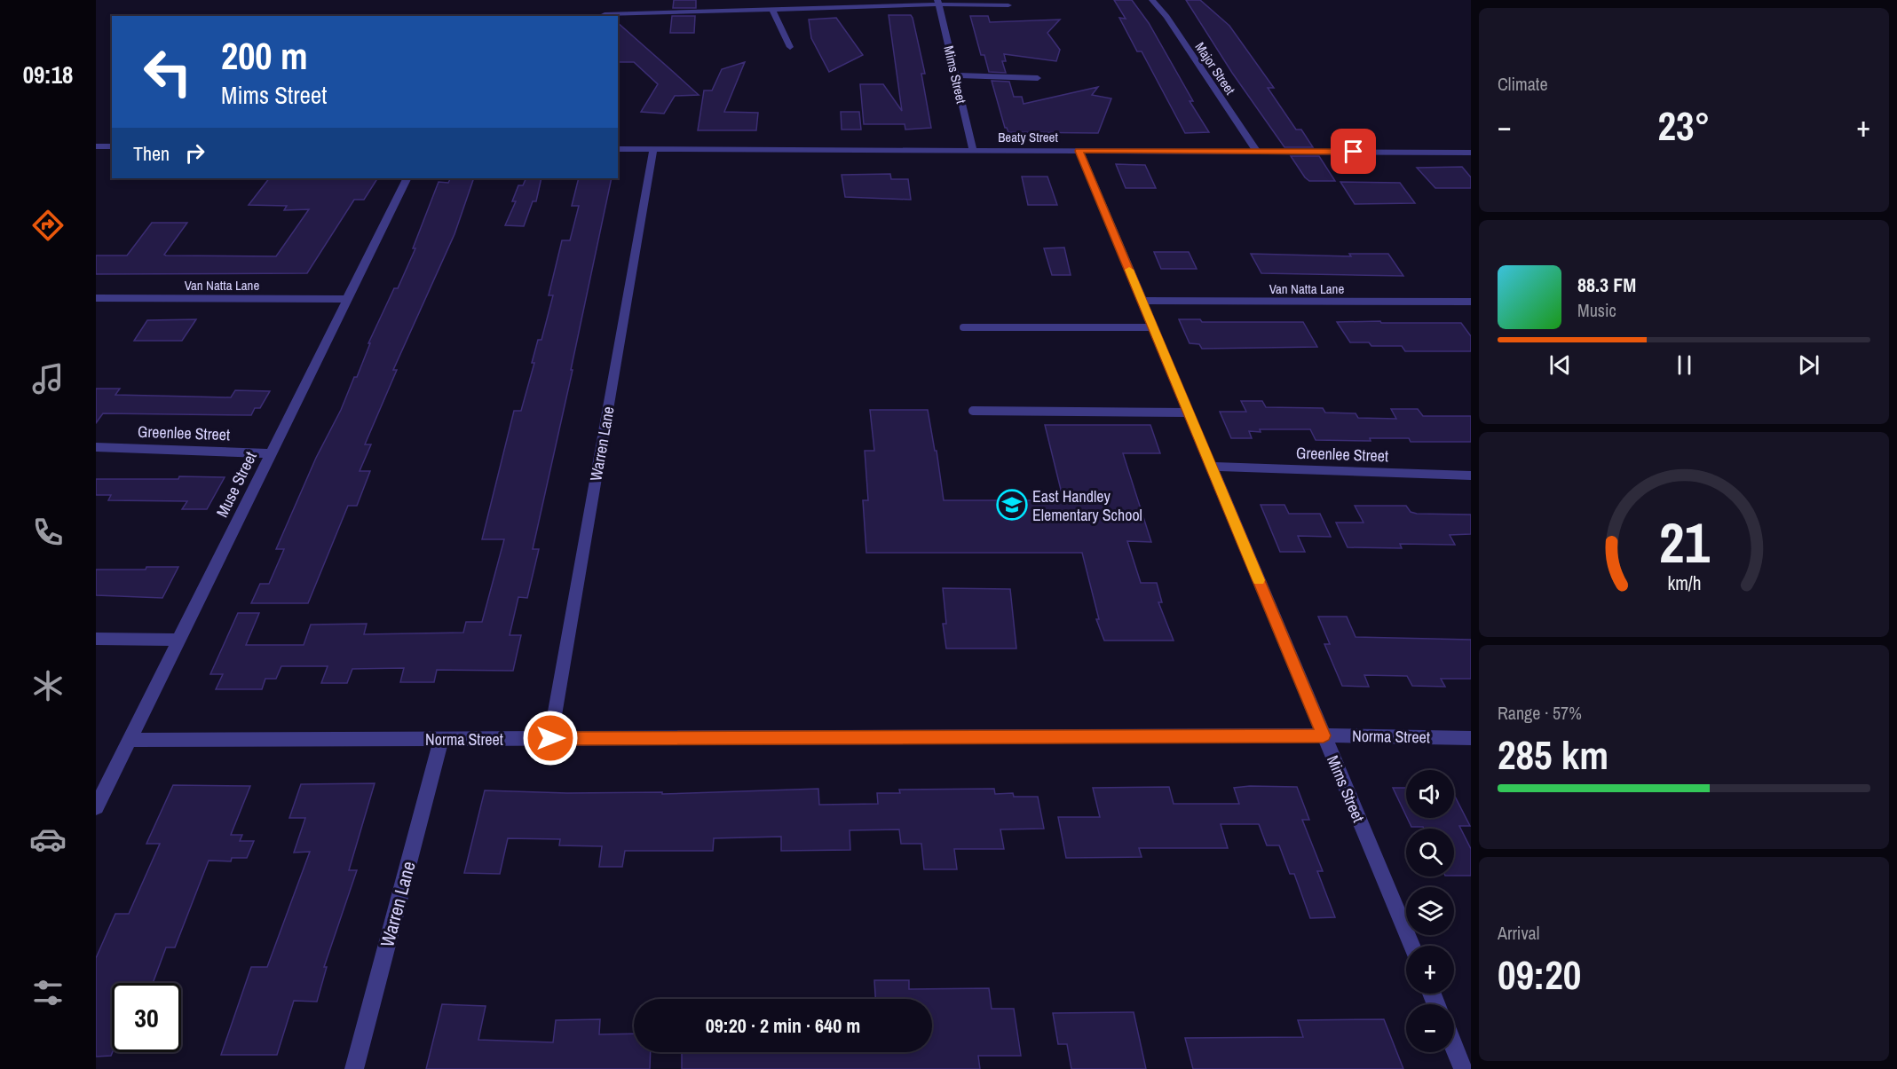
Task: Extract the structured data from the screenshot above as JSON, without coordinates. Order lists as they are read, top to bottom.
{
  "streets": {
    "street": [
      "Major Street",
      "Mims Street",
      "Beaty Street",
      "Van Natta Lane",
      "Greenlee Street",
      "Warren Lane",
      "Muse Street",
      "Norma Street"
    ]
  },
  "crossings": [
    ["Major Street", "Beaty Street"],
    ["Mims Street", "Beaty Street"],
    ["Mims Street", "Van Natta Lane"],
    ["Mims Street", "Greenlee Street"],
    ["Mims Street", "Norma Street"],
    ["Beaty Street", "Warren Lane"],
    ["Van Natta Lane", "Muse Street"],
    ["Greenlee Street", "Muse Street"],
    ["Warren Lane", "Norma Street"],
    ["Muse Street", "Norma Street"]
  ],
  "places": {
    "school or university": ["East Handley Elementary School"]
  },
  "page": {
    "tabs": "09:18",
    "tile": [
      "Climate",
      ["Range · 57%", "285 km"],
      ["Arrival", "09:20"]
    ],
    "turn": ["200 m", "Mims Street"],
    "heat": ["−", "23°", "+"],
    "then": "Then",
    "song": ["88.3 FM", "Music"],
    "map_buttons": ["+", "−"],
    "limit": "30",
    "trip": "09:20 · 2 min · 640 m",
    "gauge": ["21", "km/h"]
  }
}
